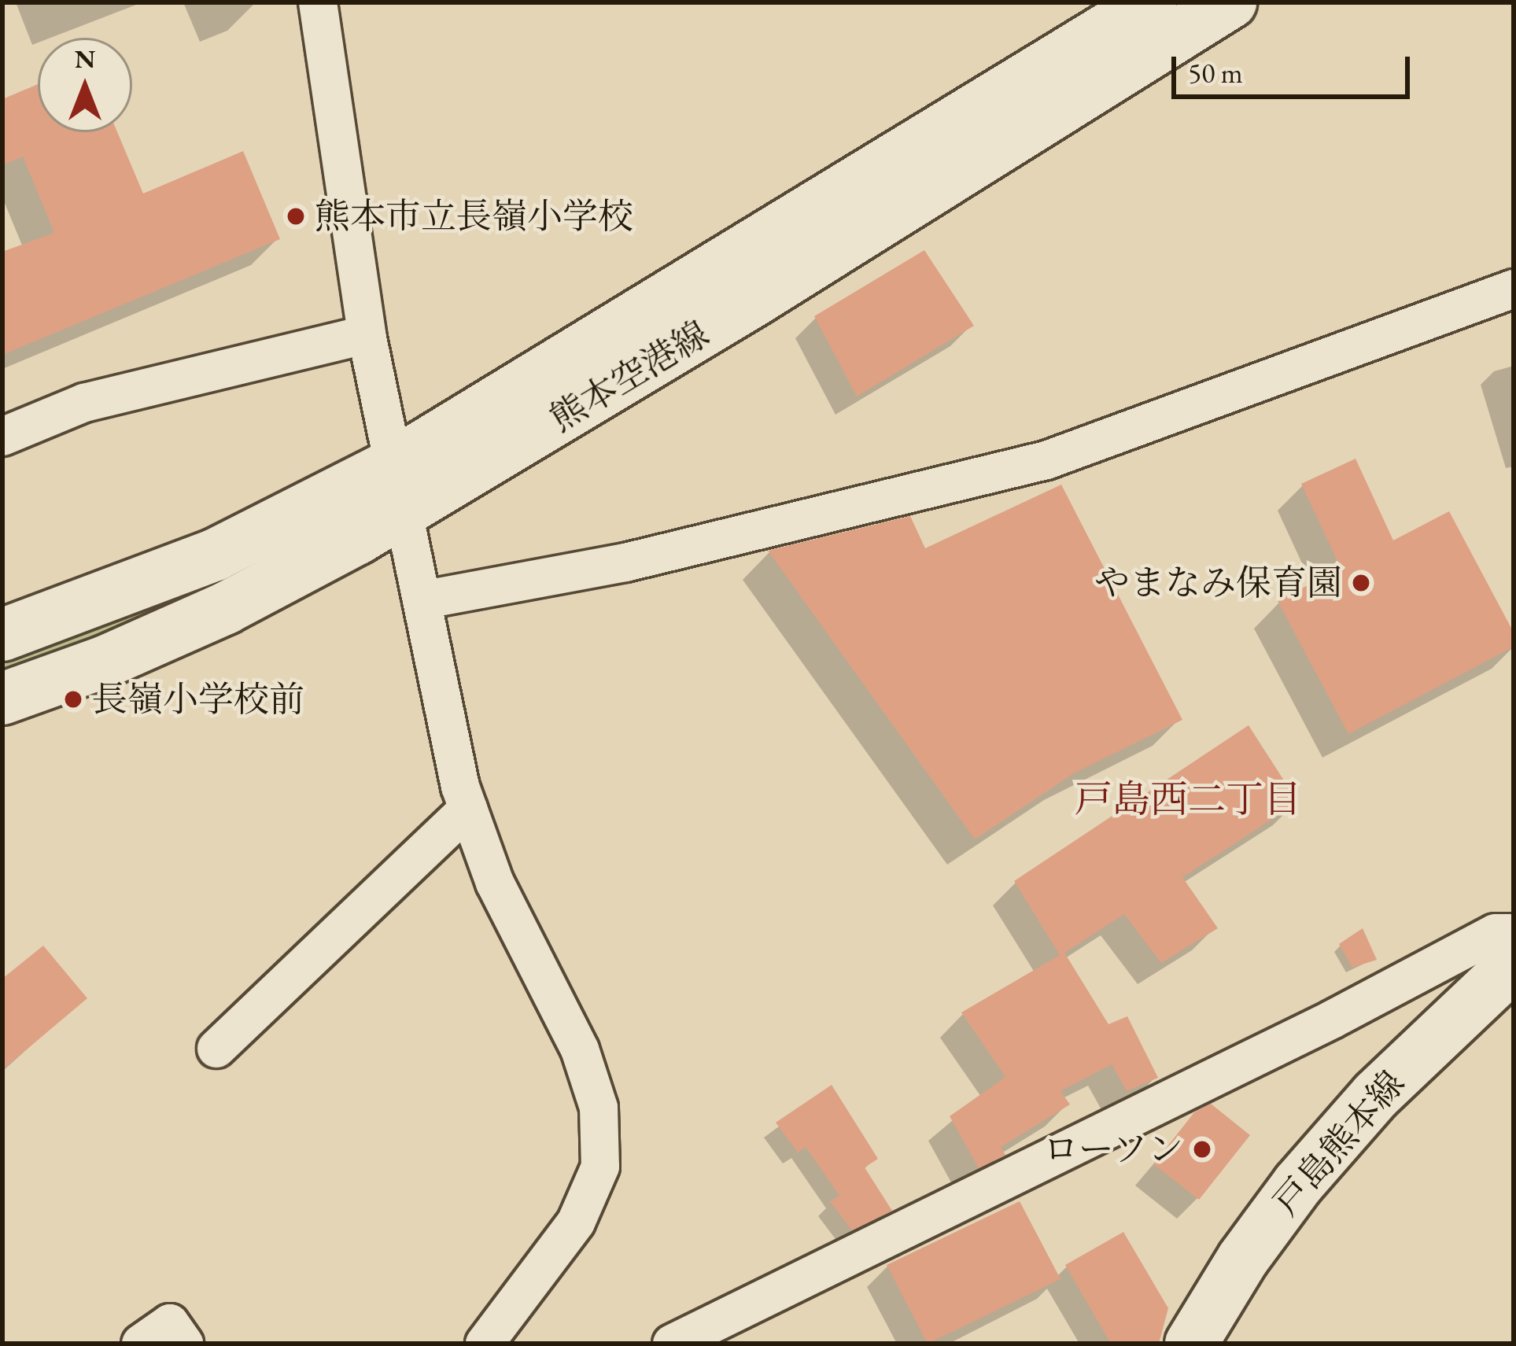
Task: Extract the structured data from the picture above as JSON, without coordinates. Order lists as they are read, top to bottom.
{
  "streets": {
    "main road": ["熊本空港線", "戸島熊本線"]
  },
  "districts": ["戸島西二丁目"],
  "places": [
    "熊本市立長嶺小学校",
    "やまなみ保育園",
    "長嶺小学校前",
    "ローソン"
  ],
  "scale_bar": "50 m",
  "north": "top"
}
